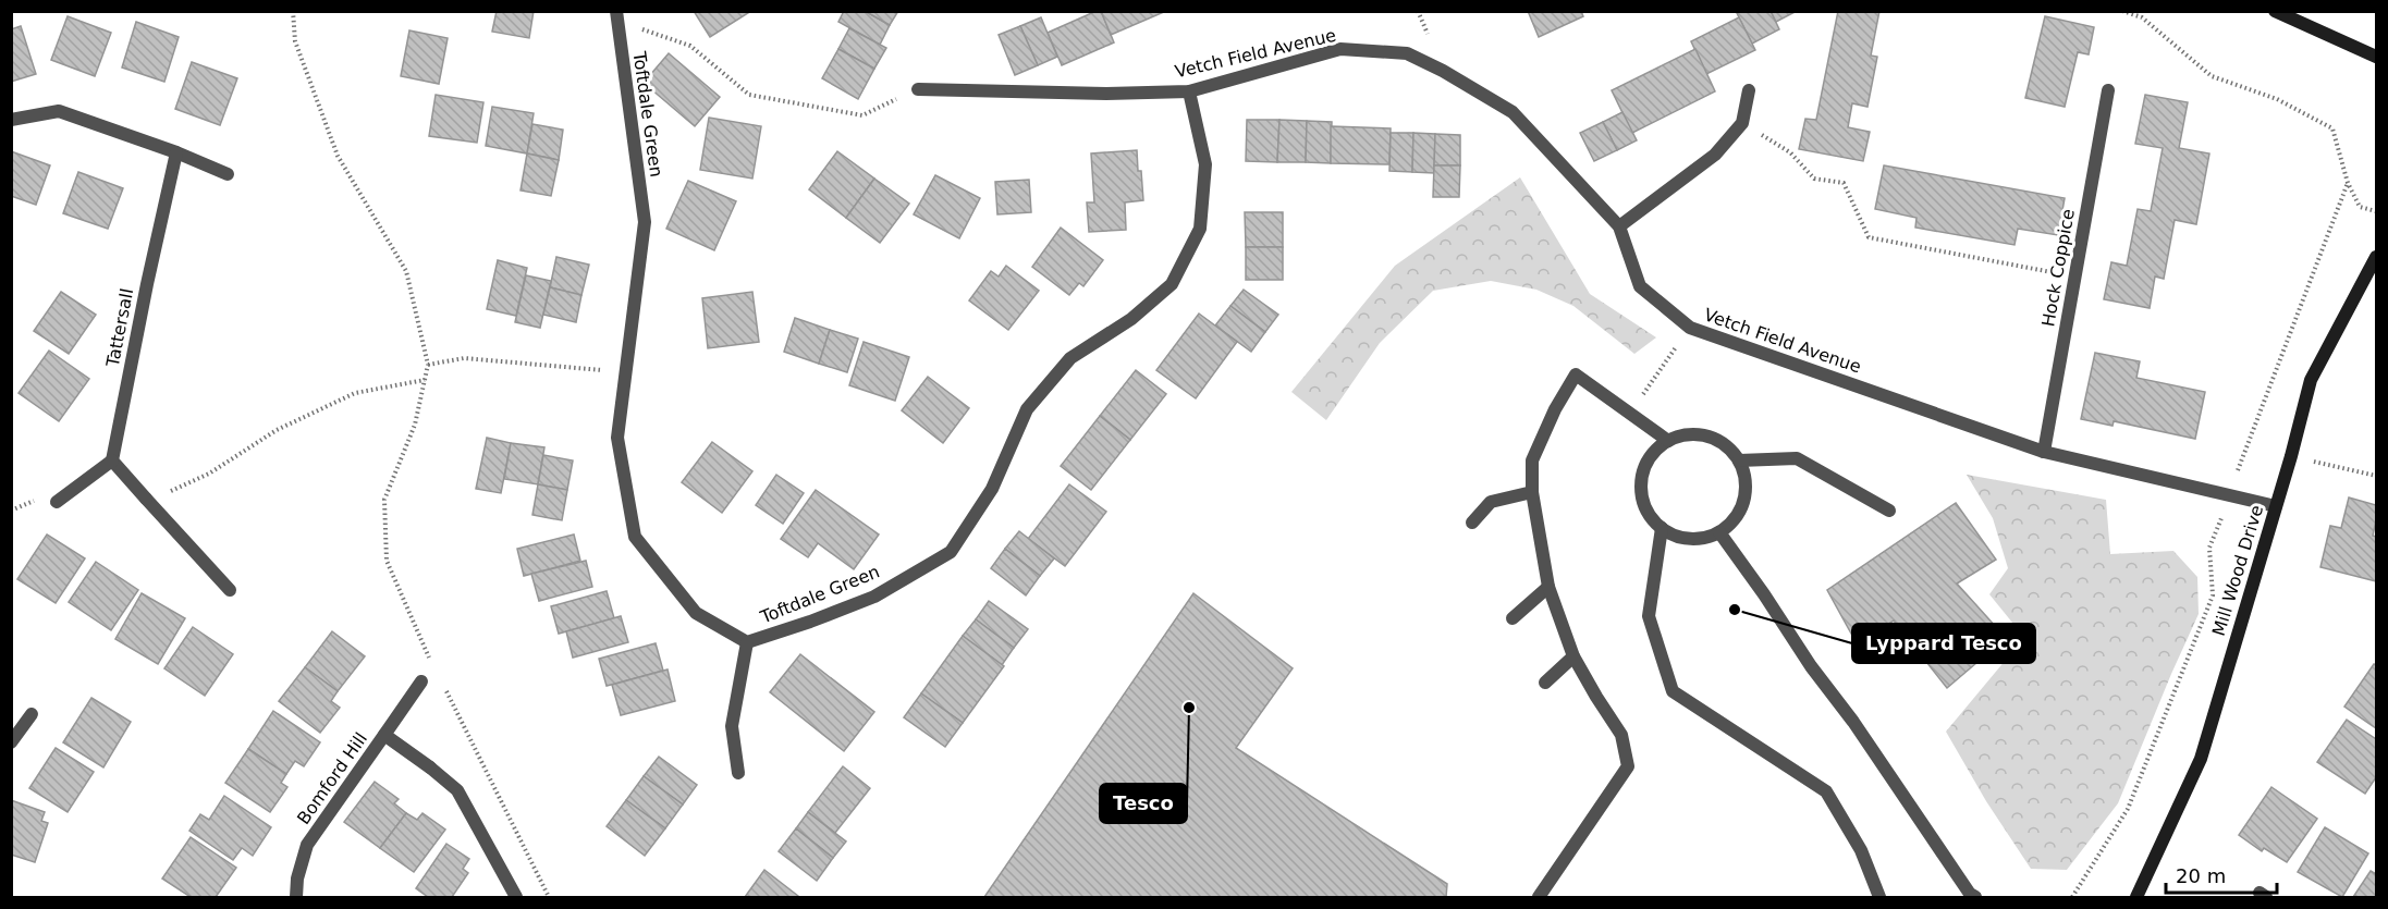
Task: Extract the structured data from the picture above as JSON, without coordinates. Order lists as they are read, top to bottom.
{
  "streets": {
    "street": [
      "Vetch Field Avenue",
      "Toftdale Green",
      "Hock Coppice",
      "Tattersall",
      "Mill Wood Drive",
      "Bomford Hill"
    ]
  },
  "crossings": [
    ["Vetch Field Avenue", "Toftdale Green"],
    ["Vetch Field Avenue", "Hock Coppice"],
    ["Vetch Field Avenue", "Mill Wood Drive"]
  ],
  "places": ["Lyppard Tesco", "Tesco"],
  "scale_bar": "20 m"
}
